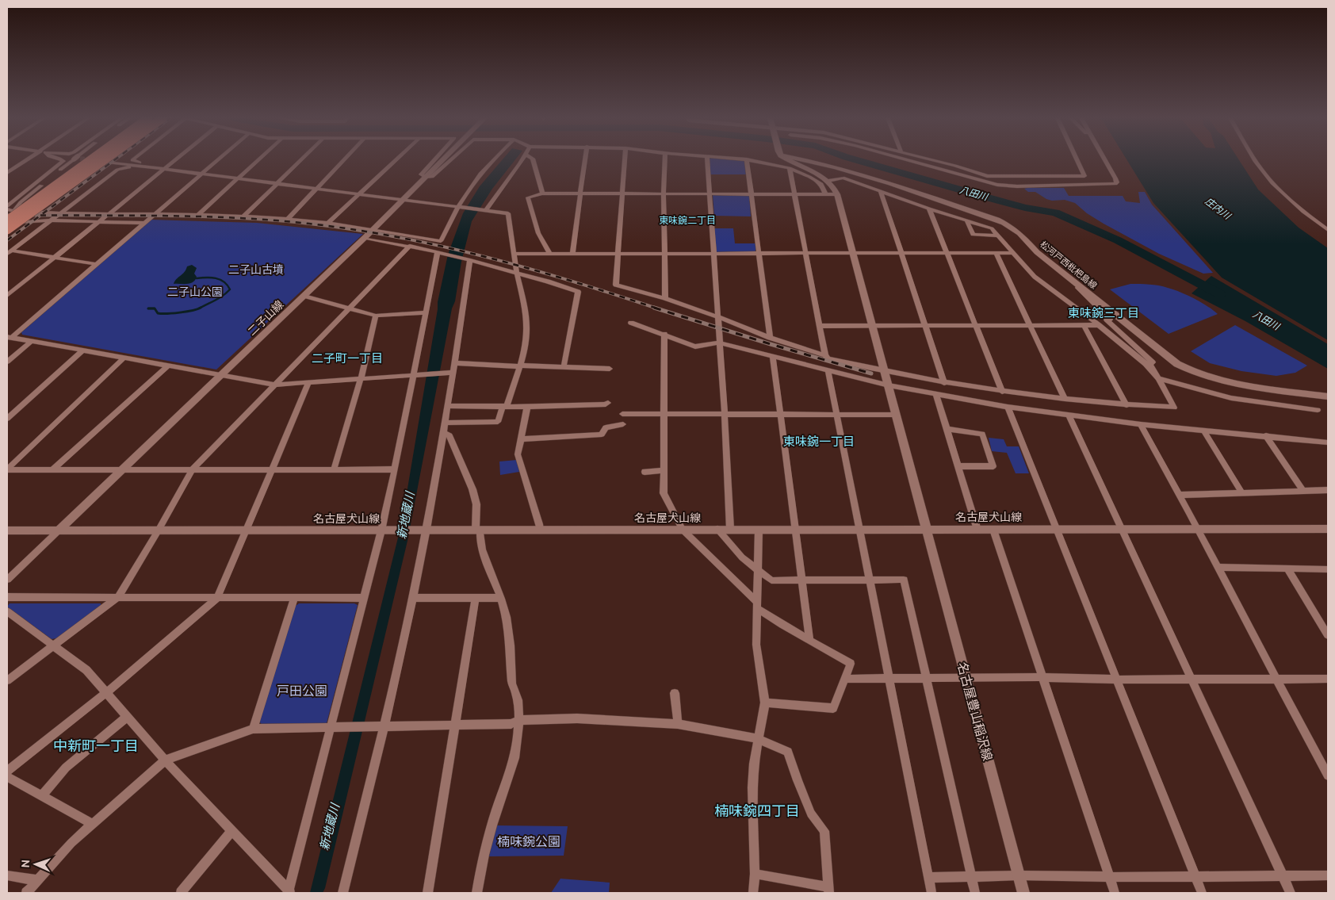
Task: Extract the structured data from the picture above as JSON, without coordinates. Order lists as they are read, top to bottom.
{
  "streets": {
    "main road": [
      "松河戸西枇杷島線",
      "二子山線",
      "名古屋犬山線",
      "名古屋豊山稲沢線"
    ]
  },
  "crossings": [
    ["二子山線", "名古屋犬山線"],
    ["名古屋犬山線", "名古屋豊山稲沢線"]
  ],
  "districts": [
    "東味鋺二丁目",
    "東味鋺三丁目",
    "二子町一丁目",
    "東味鋺一丁目",
    "中新町一丁目",
    "楠味鋺四丁目"
  ],
  "water": ["八田川", "庄内川", "新地蔵川"],
  "parks": [
    "二子山古墳",
    "二子山公園",
    "戸田公園",
    "楠味鋺公園"
  ],
  "north": "left"
}
